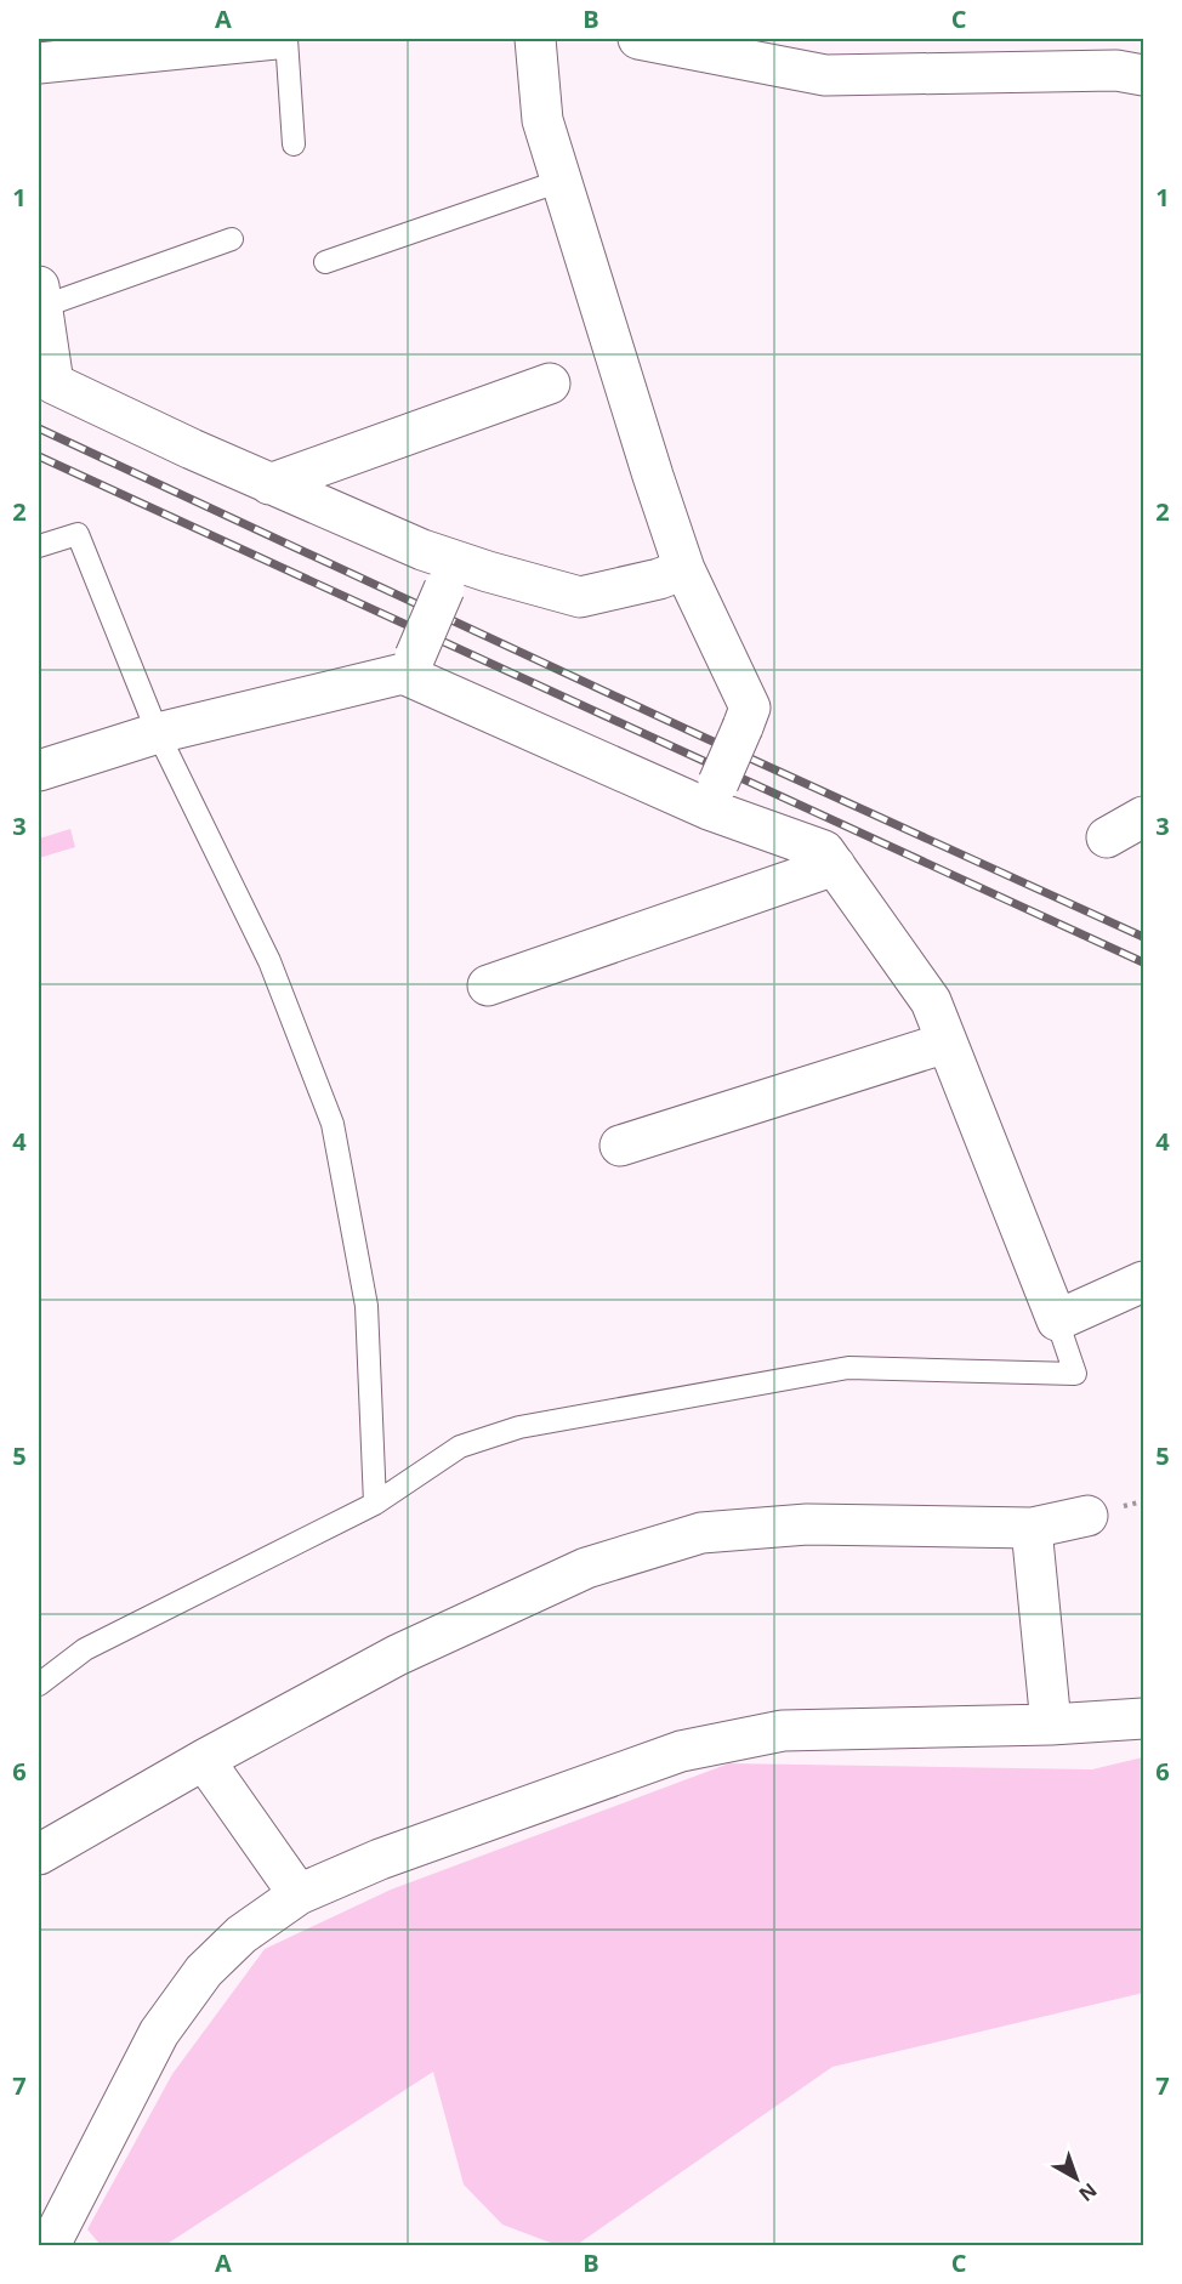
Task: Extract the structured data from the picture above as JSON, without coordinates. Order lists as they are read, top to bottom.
{
  "north": "bottom right",
  "grid": {
    "columns": ["A", "B", "C"],
    "rows": [
      "1",
      "2",
      "3",
      "4",
      "5",
      "6",
      "7"
    ]
  }
}
